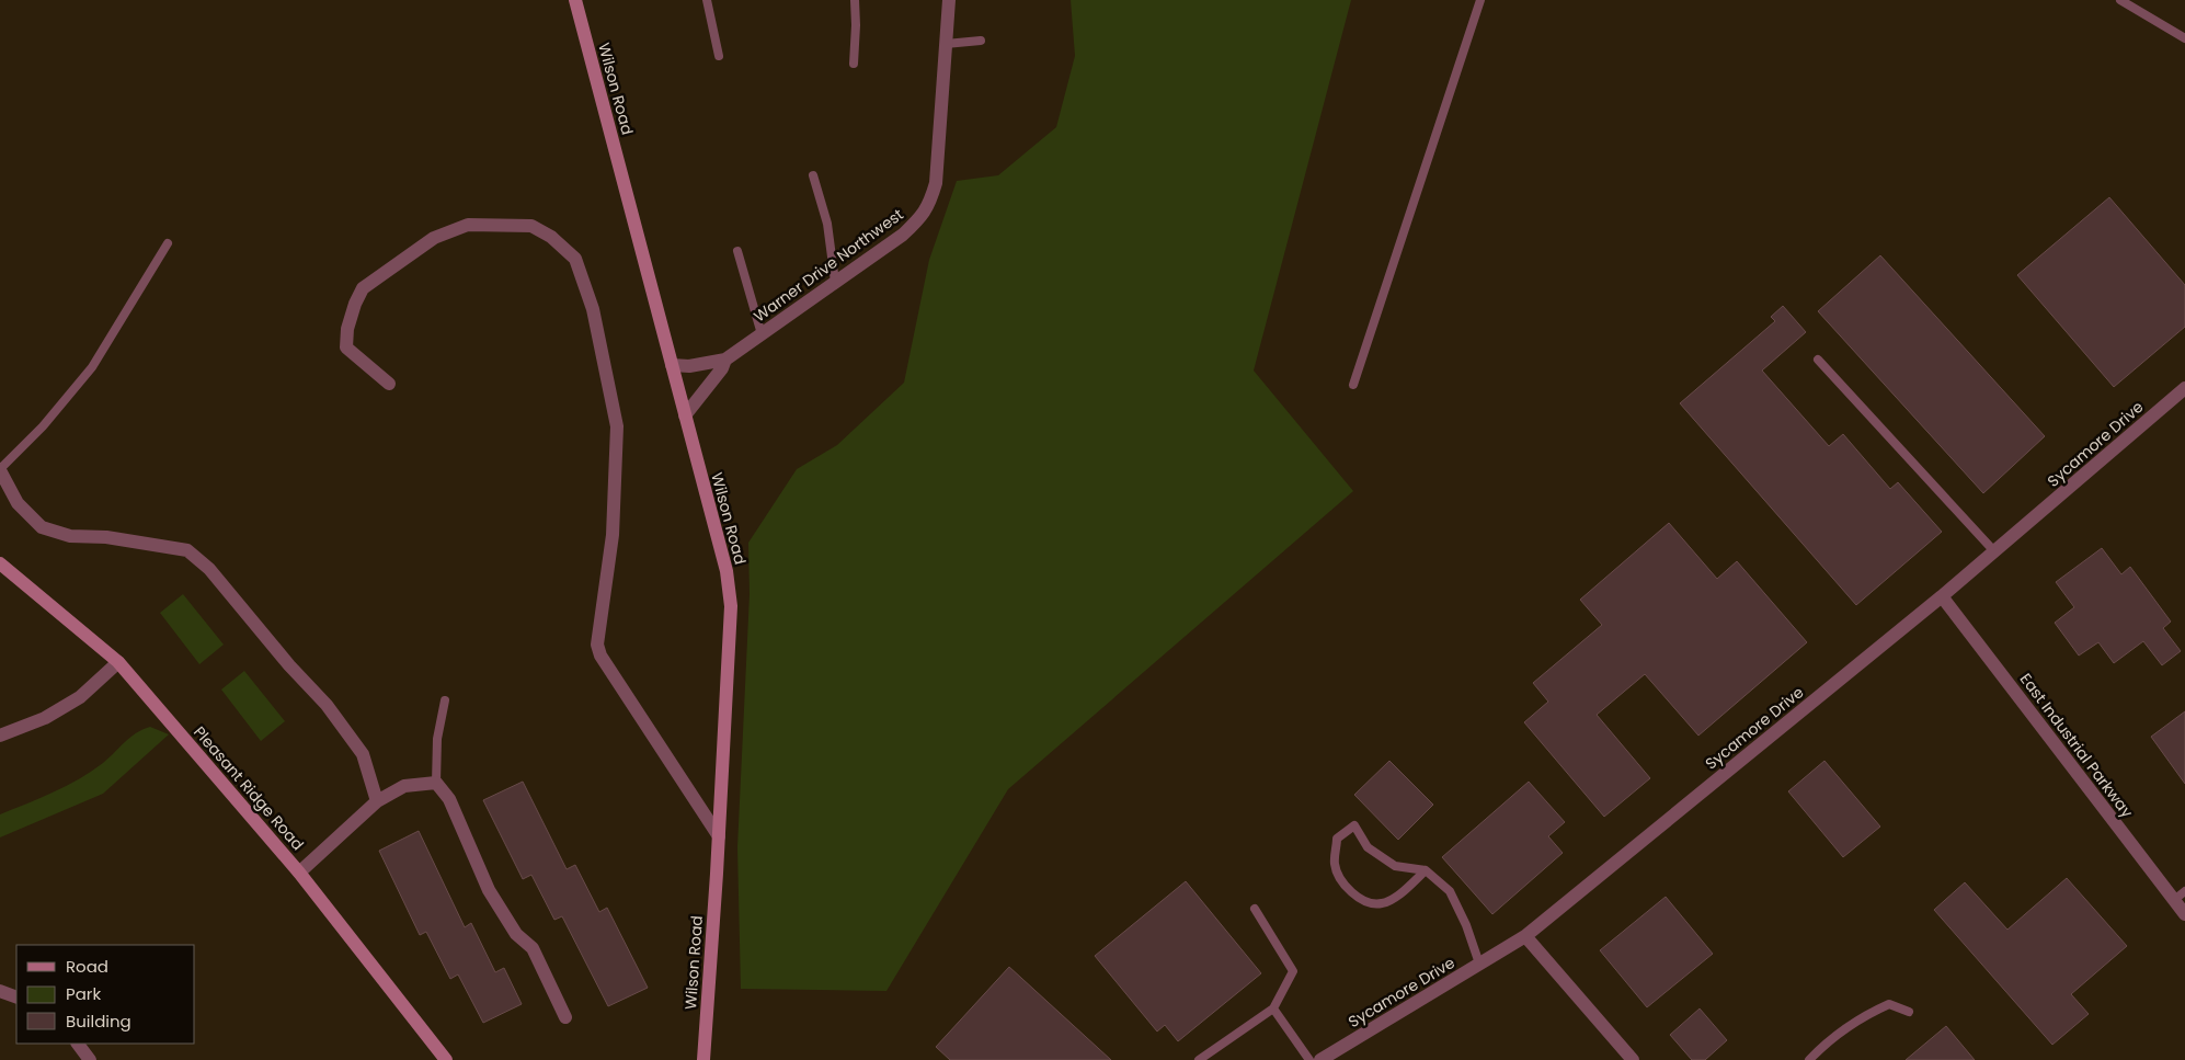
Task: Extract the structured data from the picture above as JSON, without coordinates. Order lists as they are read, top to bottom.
{
  "streets": {
    "street": [
      "Wilson Road",
      "Warner Drive Northwest",
      "Sycamore Drive",
      "East Industrial Parkway",
      "Pleasant Ridge Road"
    ]
  },
  "crossings": [
    ["Wilson Road", "Warner Drive Northwest"],
    ["Sycamore Drive", "East Industrial Parkway"]
  ],
  "legend": ["Road", "Park", "Building"]
}
